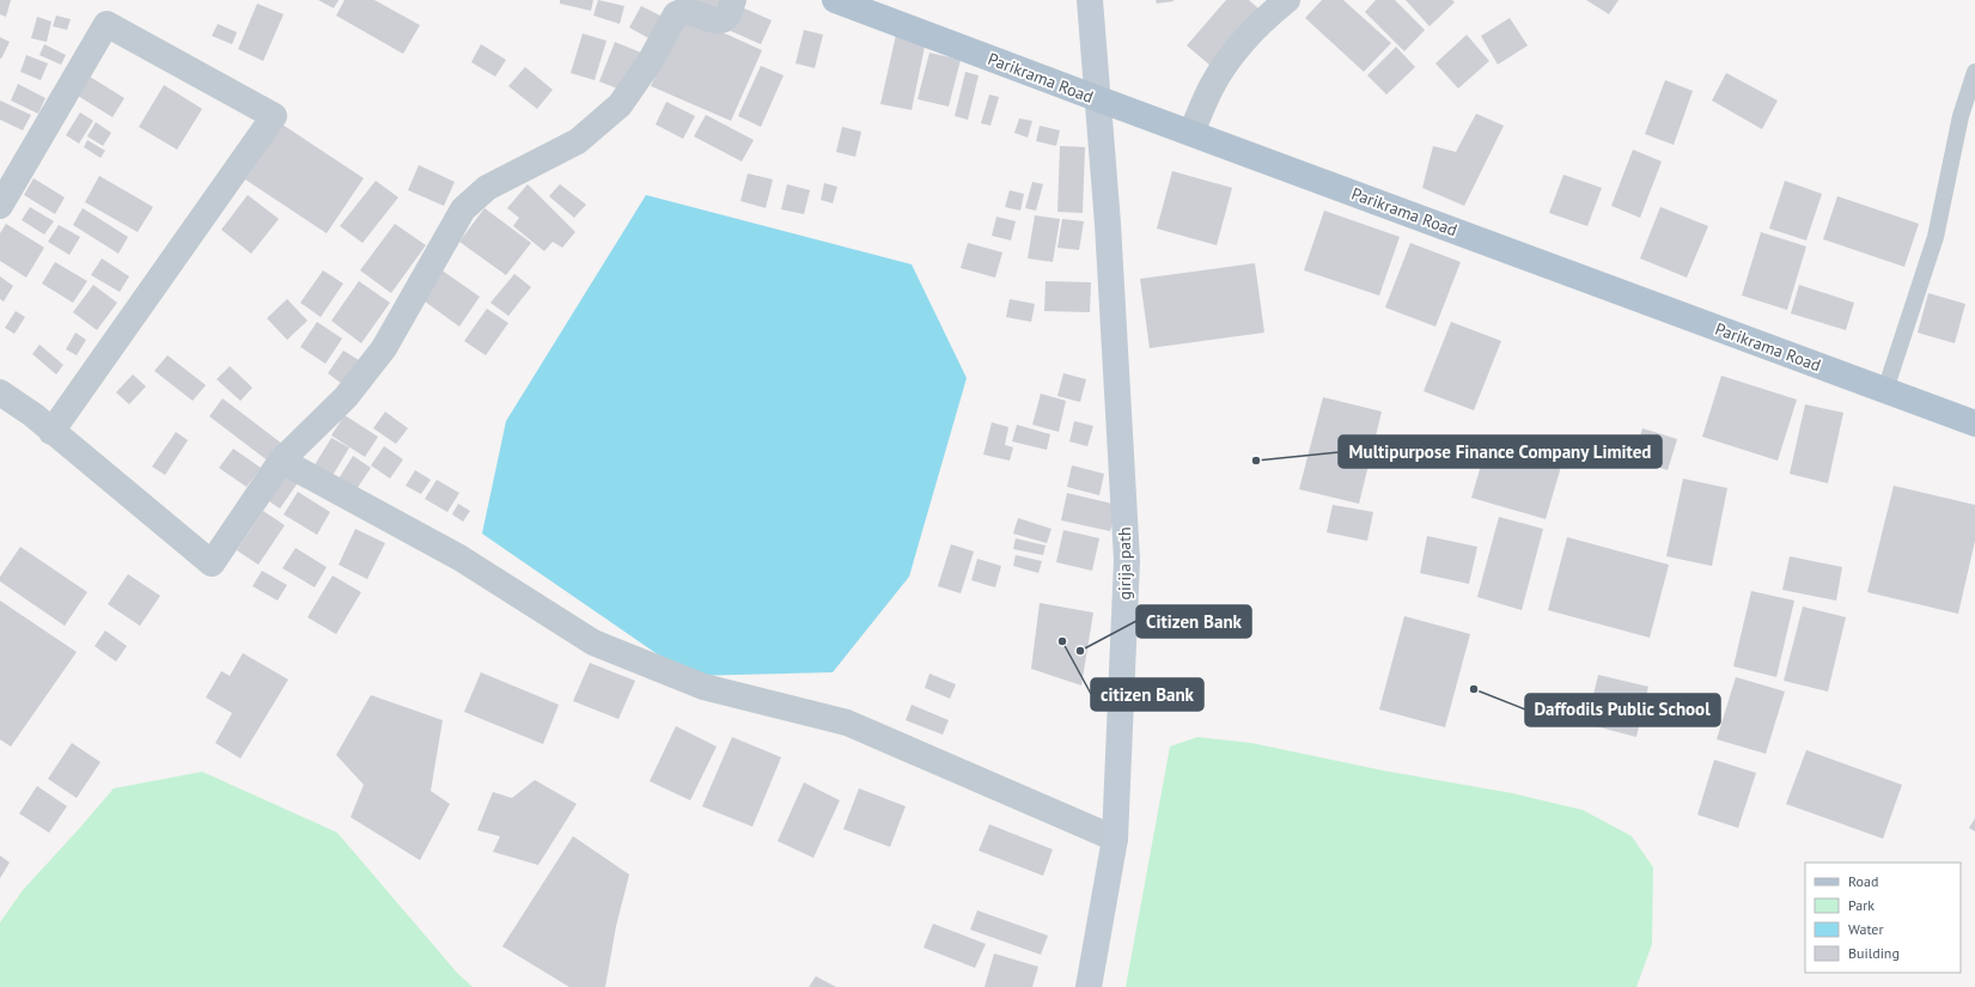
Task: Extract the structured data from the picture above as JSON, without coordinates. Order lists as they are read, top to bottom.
{
  "streets": {
    "main road": ["Parikrama Road", "girija path"]
  },
  "crossings": [
    ["Parikrama Road", "girija path"]
  ],
  "places": [
    "Multipurpose Finance Company Limited",
    "citizen Bank",
    "Citizen Bank",
    "Daffodils Public School"
  ],
  "legend": [
    "Road",
    "Park",
    "Water",
    "Building"
  ]
}
